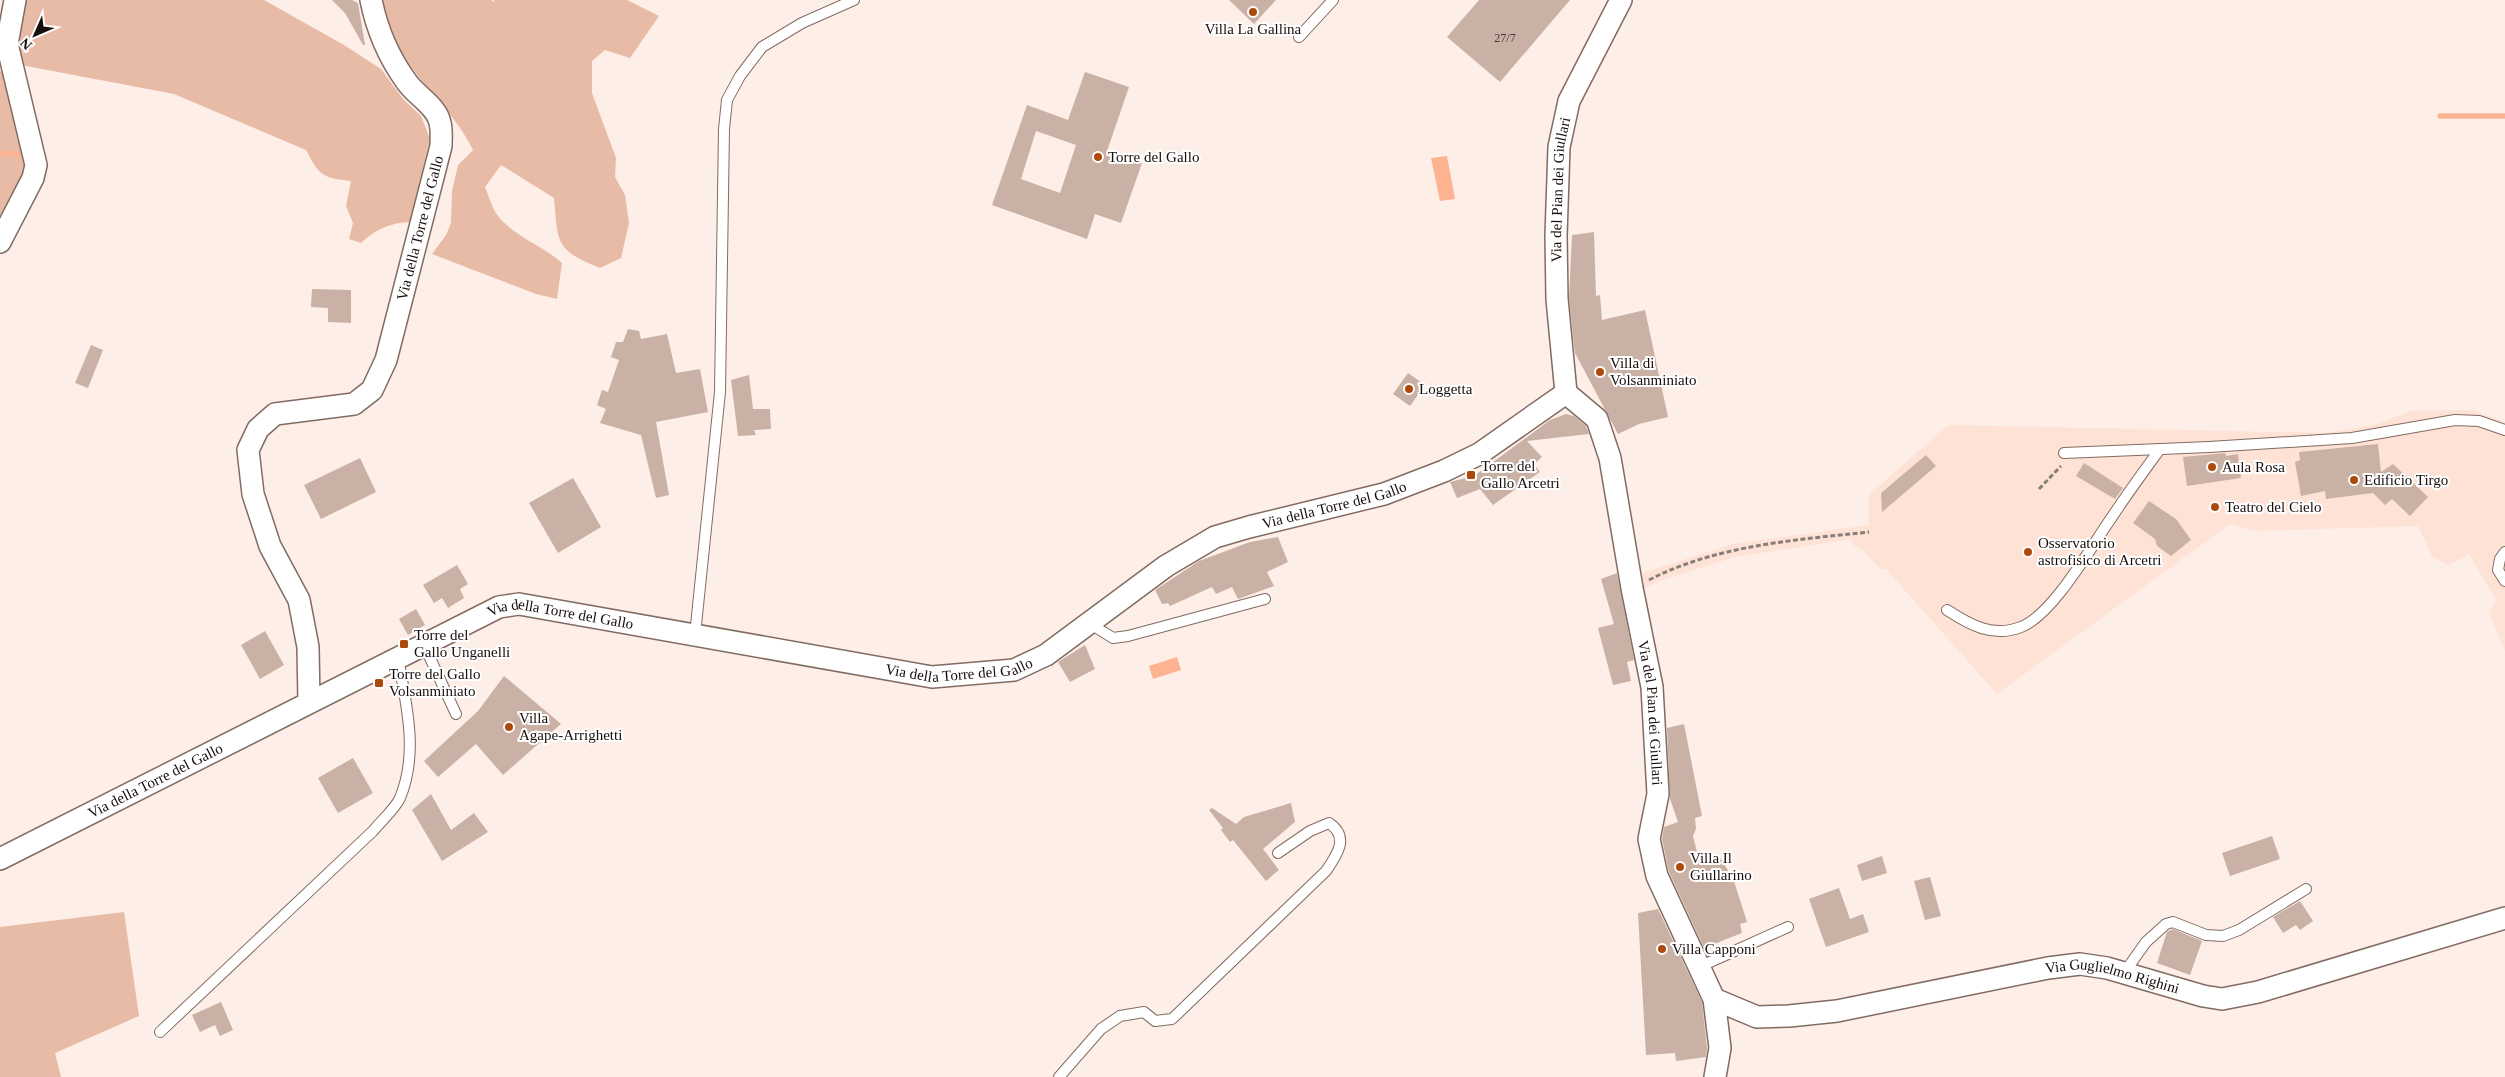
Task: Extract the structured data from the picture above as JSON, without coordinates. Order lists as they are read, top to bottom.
{
  "streets": {
    "street": ["Via del Pian dei Giullari", "Via della Torre del Gallo", "Via Guglielmo Righini"]
  },
  "crossings": [
    ["Via del Pian dei Giullari", "Via della Torre del Gallo"],
    ["Via del Pian dei Giullari", "Via Guglielmo Righini"]
  ],
  "places": {
    "other": [
      "Villa La Gallina",
      "Torre del Gallo",
      "Villa di Volsanminiato",
      "Loggetta",
      "Aula Rosa",
      "Edificio Tirgo",
      "Teatro del Cielo",
      "Osservatorio astrofisico di Arcetri",
      "Villa Agape-Arrighetti",
      "Villa Il Giullarino",
      "Villa Capponi"
    ],
    "transit": ["Torre del Gallo Arcetri", "Torre del Gallo Unganelli", "Torre del Gallo Volsanminiato"]
  },
  "house_numbers": ["27/7"],
  "north": "bottom left"
}
